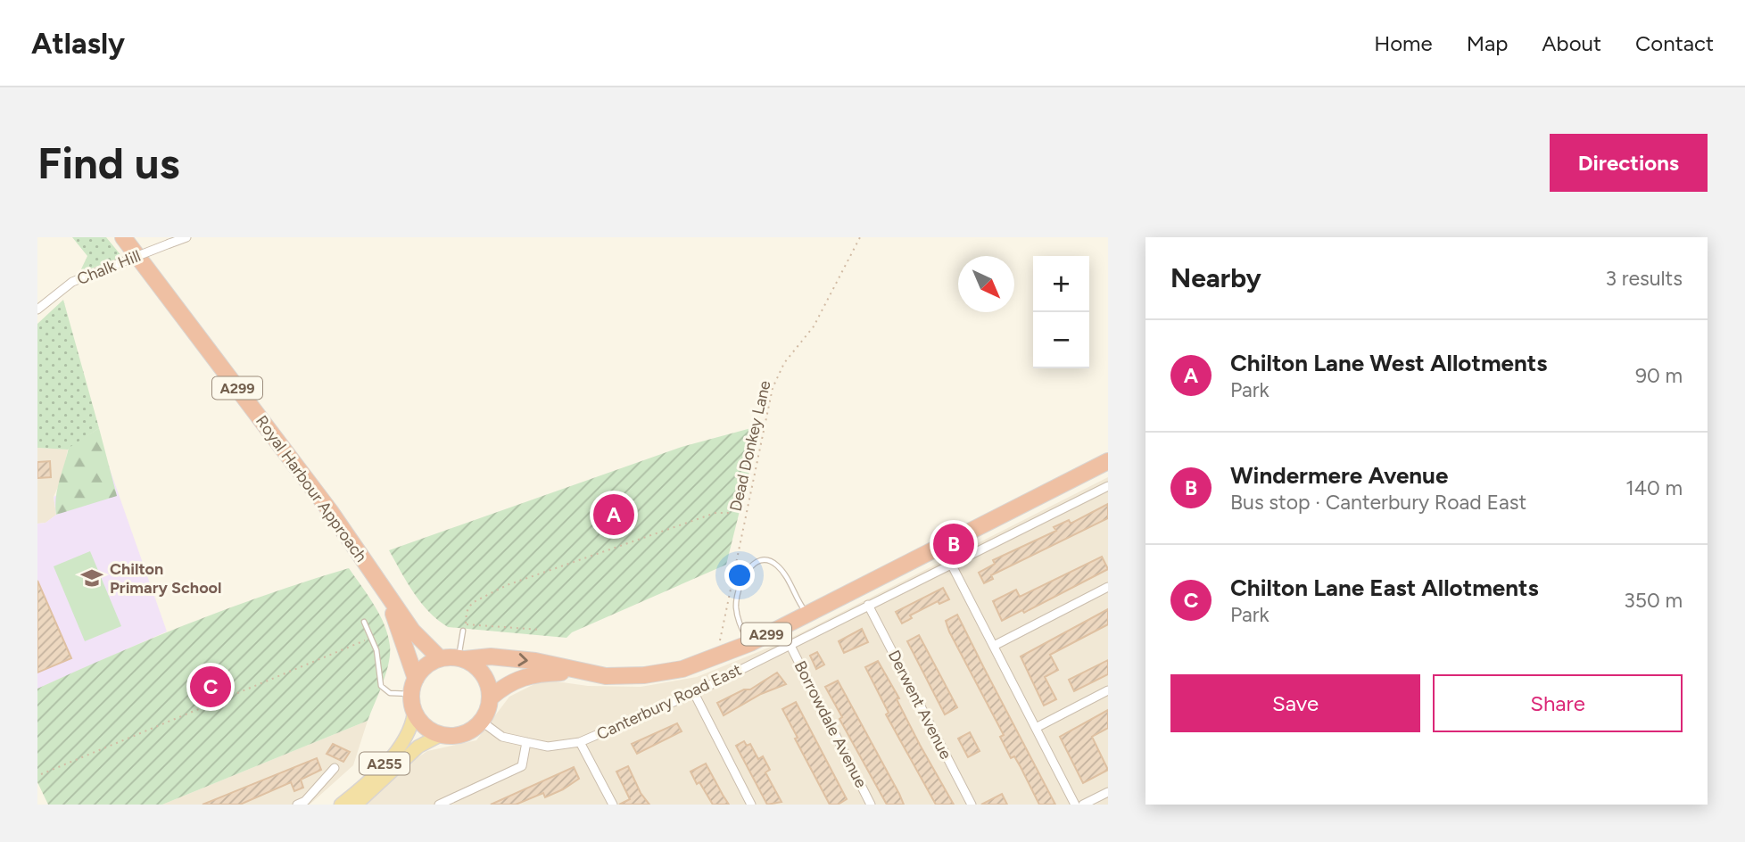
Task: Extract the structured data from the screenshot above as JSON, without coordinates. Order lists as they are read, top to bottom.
{
  "streets": {
    "highway": ["A299", "Royal Harbour Approach", "Canterbury Road East"],
    "main road": ["A255"],
    "street": ["Chalk Hill", "Derwent Avenue", "Borrowdale Avenue"],
    "path": ["Dead Donkey Lane"]
  },
  "crossings": [
    ["Royal Harbour Approach", "Canterbury Road East"],
    ["Royal Harbour Approach", "A255"],
    ["Canterbury Road East", "Derwent Avenue"],
    ["Canterbury Road East", "Borrowdale Avenue"],
    ["Canterbury Road East", "A255"]
  ],
  "places": {
    "school or university": ["Chilton Primary School"]
  },
  "north": "bottom right",
  "page": {
    "header": "Atlasly",
    "nav": [
      "Home",
      "Map",
      "About",
      "Contact"
    ],
    "buttons": [
      "Directions",
      ["Save", "Share"]
    ],
    "title": "Find us",
    "heading": ["Nearby", "3 results"],
    "map_buttons": ["+", "−"],
    "list": [
      {
        "mark": "A",
        "name": "Chilton Lane West Allotments",
        "note": "Park",
        "value": "90 m"
      },
      {
        "mark": "B",
        "name": "Windermere Avenue",
        "note": "Bus stop · Canterbury Road East",
        "value": "140 m"
      },
      {
        "mark": "C",
        "name": "Chilton Lane East Allotments",
        "note": "Park",
        "value": "350 m"
      }
    ],
    "pins": ["A", "B", "C"]
  }
}
